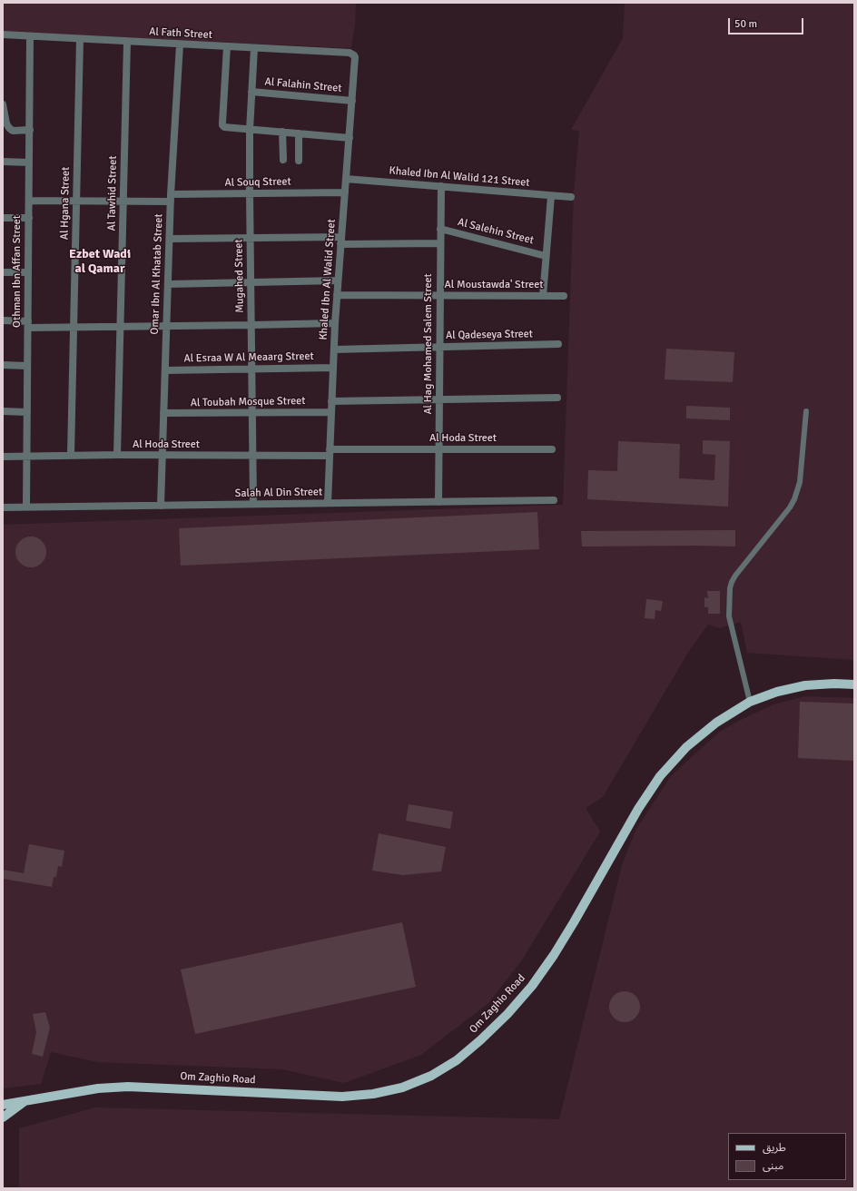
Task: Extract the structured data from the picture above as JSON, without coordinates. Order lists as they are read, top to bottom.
{
  "streets": {
    "main road": ["Om Zaghio Road"],
    "street": [
      "Al Fath Street",
      "Al Falahin Street",
      "Khaled Ibn Al Walid 121 Street",
      "Al Souq Street",
      "Al Tawhid Street",
      "Al Hgana Street",
      "Al Salehin Street",
      "Othman Ibn Affan Street",
      "Omar Ibn Al Khatab Street",
      "Mugahed Street",
      "Khaled Ibn Al Walid Street",
      "Al Moustawda' Street",
      "Al Qadeseya Street",
      "Al Hag Mohamed Salem Street",
      "Al Esraa W Al Meaarg Street",
      "Al Toubah Mosque Street",
      "Al Hoda Street",
      "Salah Al Din Street"
    ]
  },
  "crossings": [
    ["Al Fath Street", "Al Tawhid Street"],
    ["Al Fath Street", "Al Hgana Street"],
    ["Al Fath Street", "Othman Ibn Affan Street"],
    ["Al Fath Street", "Omar Ibn Al Khatab Street"],
    ["Al Fath Street", "Mugahed Street"],
    ["Al Fath Street", "Khaled Ibn Al Walid Street"],
    ["Al Falahin Street", "Mugahed Street"],
    ["Al Falahin Street", "Khaled Ibn Al Walid Street"],
    ["Khaled Ibn Al Walid 121 Street", "Khaled Ibn Al Walid Street"],
    ["Khaled Ibn Al Walid 121 Street", "Al Hag Mohamed Salem Street"],
    ["Al Souq Street", "Al Tawhid Street"],
    ["Al Souq Street", "Al Hgana Street"],
    ["Al Souq Street", "Othman Ibn Affan Street"],
    ["Al Souq Street", "Omar Ibn Al Khatab Street"],
    ["Al Souq Street", "Mugahed Street"],
    ["Al Souq Street", "Khaled Ibn Al Walid Street"],
    ["Al Tawhid Street", "Al Hoda Street"],
    ["Al Hgana Street", "Al Hoda Street"],
    ["Al Salehin Street", "Al Hag Mohamed Salem Street"],
    ["Othman Ibn Affan Street", "Al Hoda Street"],
    ["Othman Ibn Affan Street", "Salah Al Din Street"],
    ["Omar Ibn Al Khatab Street", "Al Esraa W Al Meaarg Street"],
    ["Omar Ibn Al Khatab Street", "Al Toubah Mosque Street"],
    ["Omar Ibn Al Khatab Street", "Al Hoda Street"],
    ["Omar Ibn Al Khatab Street", "Salah Al Din Street"],
    ["Mugahed Street", "Al Esraa W Al Meaarg Street"],
    ["Mugahed Street", "Al Toubah Mosque Street"],
    ["Mugahed Street", "Al Hoda Street"],
    ["Mugahed Street", "Salah Al Din Street"],
    ["Khaled Ibn Al Walid Street", "Al Moustawda' Street"],
    ["Khaled Ibn Al Walid Street", "Al Qadeseya Street"],
    ["Khaled Ibn Al Walid Street", "Al Esraa W Al Meaarg Street"],
    ["Khaled Ibn Al Walid Street", "Al Toubah Mosque Street"],
    ["Khaled Ibn Al Walid Street", "Al Hoda Street"],
    ["Khaled Ibn Al Walid Street", "Salah Al Din Street"],
    ["Al Moustawda' Street", "Al Hag Mohamed Salem Street"],
    ["Al Qadeseya Street", "Al Hag Mohamed Salem Street"],
    ["Al Hag Mohamed Salem Street", "Al Hoda Street"],
    ["Al Hag Mohamed Salem Street", "Salah Al Din Street"]
  ],
  "districts": ["Ezbet Wadi al Qamar"],
  "legend": ["طريق", "مبنى"],
  "scale_bar": "50 m"
}
